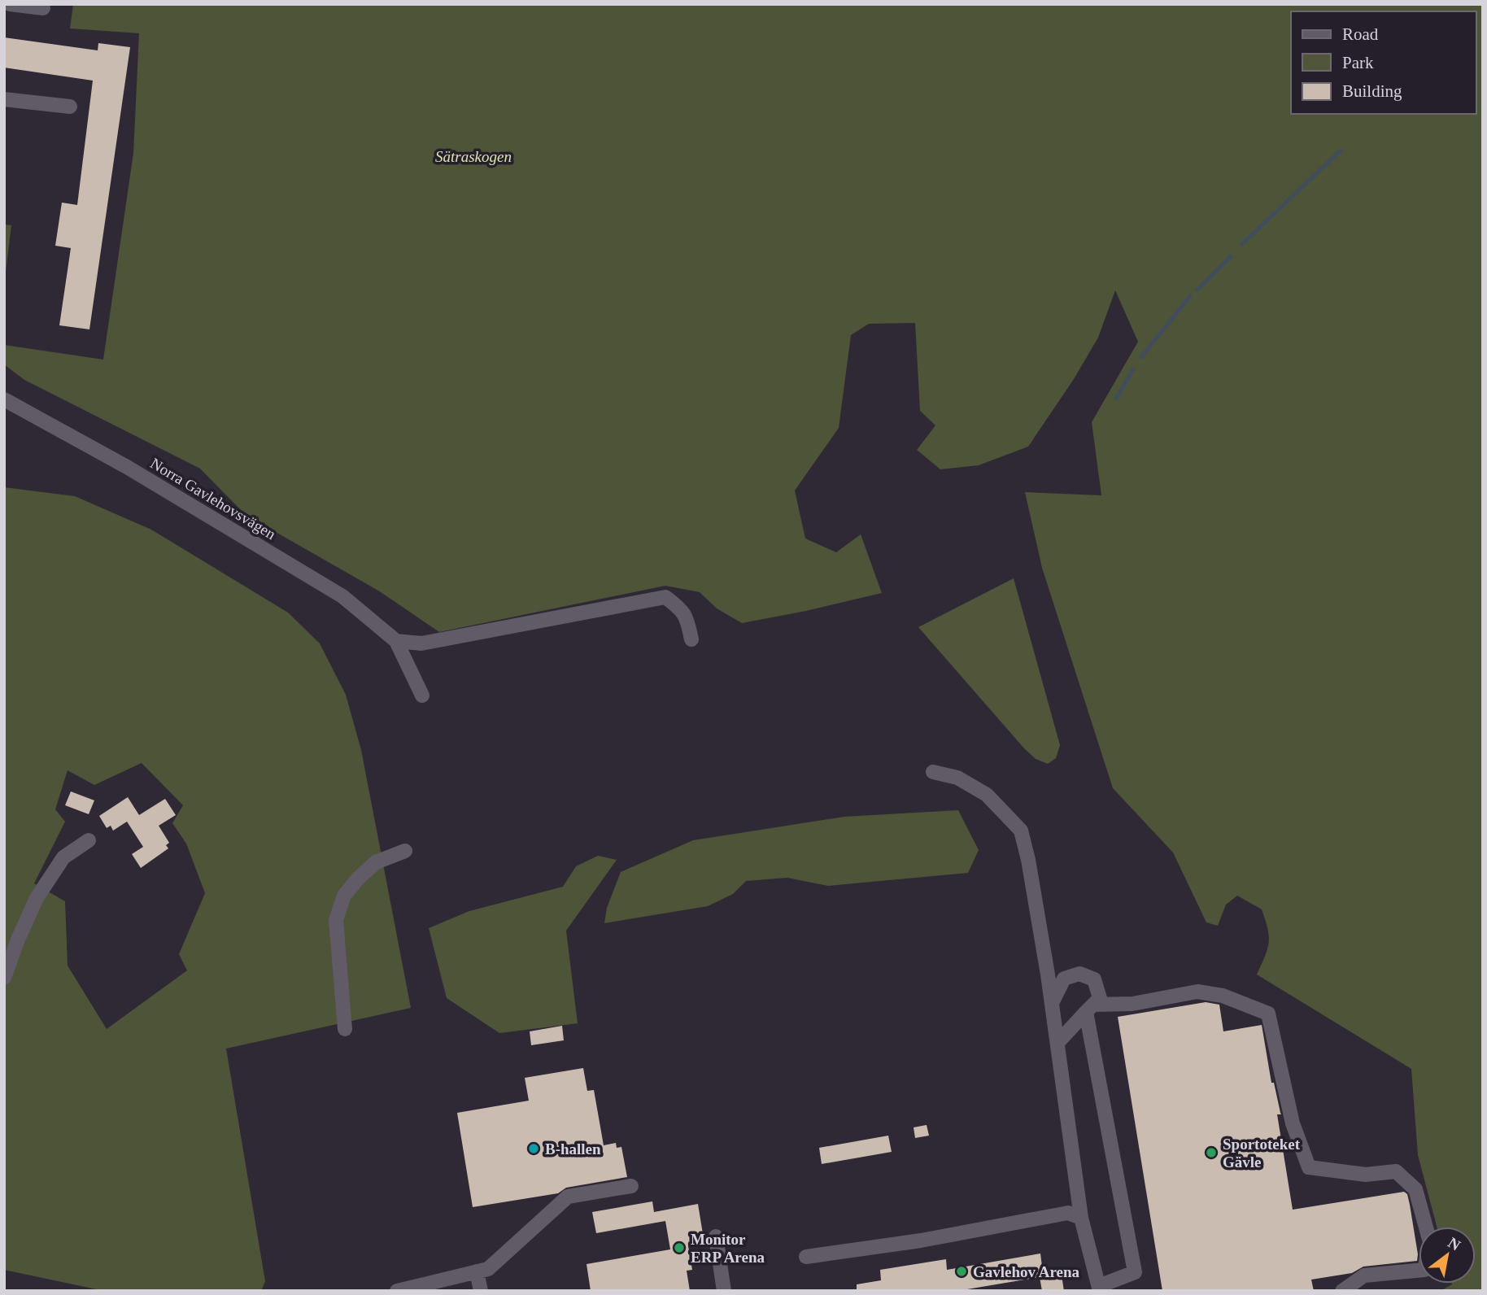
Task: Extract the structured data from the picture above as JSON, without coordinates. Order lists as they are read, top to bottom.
{
  "streets": {
    "street": ["Norra Gavlehovsvägen"]
  },
  "parks": ["Sätraskogen"],
  "places": [
    "B-hallen",
    "Sportoteket Gävle",
    "Monitor ERP Arena",
    "Gavlehov Arena"
  ],
  "legend": ["Road", "Park", "Building"],
  "north": "top right"
}
